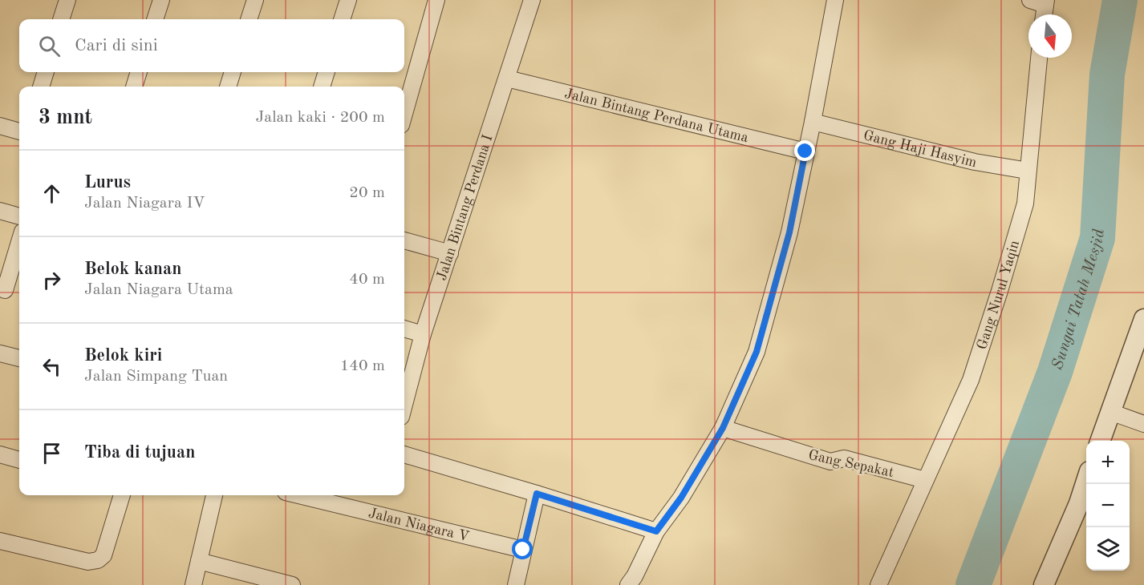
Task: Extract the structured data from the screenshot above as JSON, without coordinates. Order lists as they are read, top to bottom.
{
  "streets": {
    "street": [
      "Jalan Bintang Perdana Utama",
      "Gang Haji Hasyim",
      "Jalan Bintang Perdana I",
      "Gang Nurul Yaqin",
      "Gang Sepakat",
      "Jalan Niagara V"
    ]
  },
  "crossings": [
    ["Jalan Bintang Perdana Utama", "Jalan Bintang Perdana I"],
    ["Gang Haji Hasyim", "Gang Nurul Yaqin"],
    ["Gang Nurul Yaqin", "Gang Sepakat"]
  ],
  "water": ["Sungai Tatah Mesjid"],
  "north": "bottom",
  "page": {
    "search": "Cari di sini",
    "heading": ["3 mnt", "Jalan kaki · 200 m"],
    "list": [
      ["Lurus", "Jalan Niagara IV", "20 m"],
      ["Belok kanan", "Jalan Niagara Utama", "40 m"],
      ["Belok kiri", "Jalan Simpang Tuan", "140 m"],
      "Tiba di tujuan"
    ],
    "map_buttons": ["+", "−"]
  }
}
